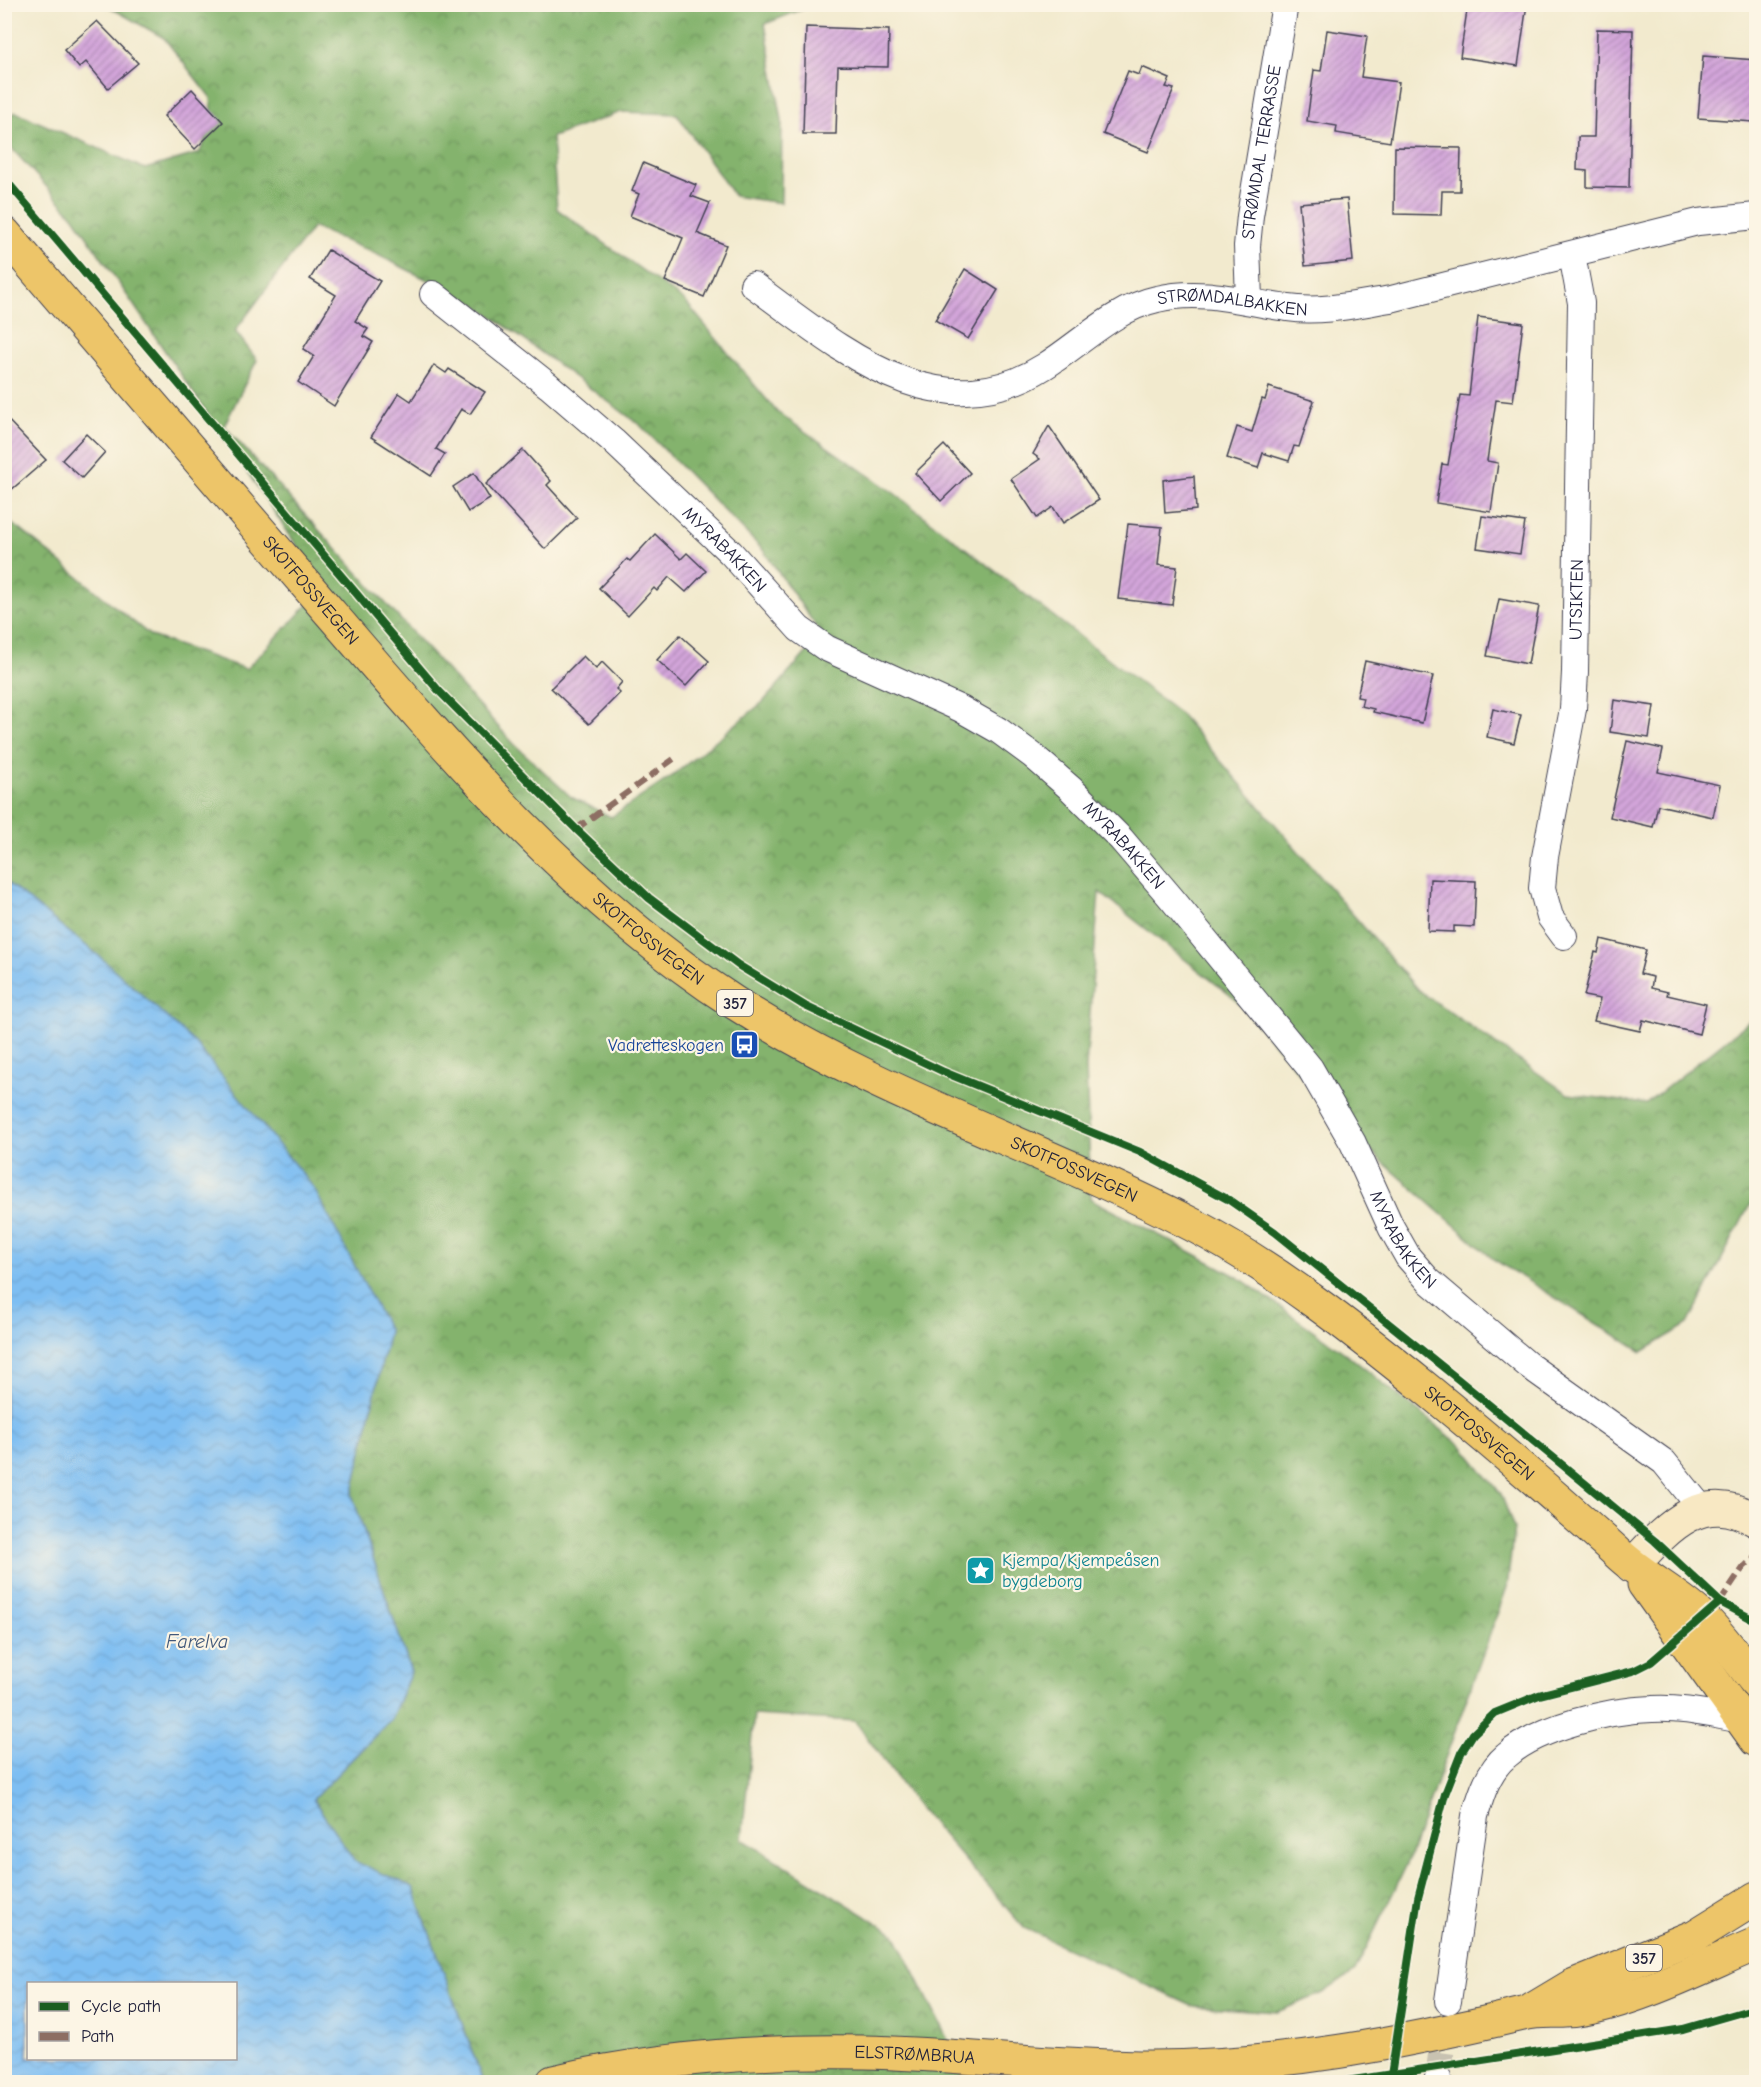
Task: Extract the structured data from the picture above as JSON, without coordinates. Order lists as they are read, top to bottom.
{
  "streets": {
    "main road": ["SKOTFOSSVEGEN", "357", "ELSTRØMBRUA"],
    "street": [
      "STRØMDAL TERRASSE",
      "STRØMDALBAKKEN",
      "MYRABAKKEN",
      "UTSIKTEN"
    ]
  },
  "crossings": [
    ["STRØMDAL TERRASSE", "STRØMDALBAKKEN"],
    ["STRØMDALBAKKEN", "UTSIKTEN"]
  ],
  "water": ["Farelva"],
  "places": {
    "bus stop": ["Vadretteskogen"],
    "place": ["Kjempa/Kjempeåsen bygdeborg"]
  },
  "legend": ["Cycle path", "Path"]
}
